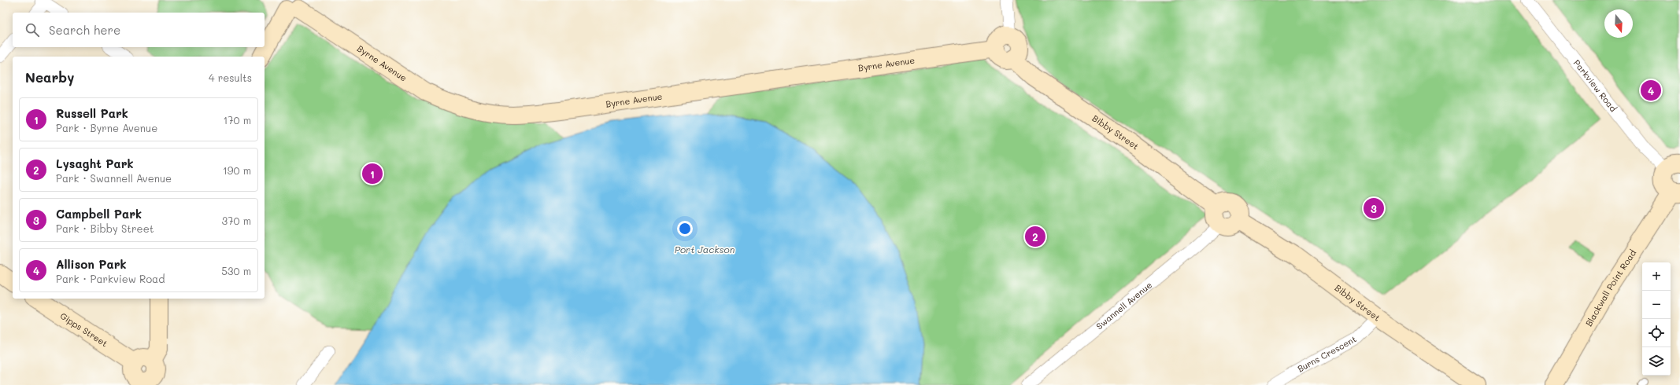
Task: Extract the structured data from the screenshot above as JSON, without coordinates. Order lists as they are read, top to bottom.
{
  "streets": {
    "street": [
      "Byrne Avenue",
      "Parkview Road",
      "Bibby Street",
      "Blackwall Point Road",
      "Swannell Avenue",
      "Gipps Street",
      "Burns Crescent"
    ]
  },
  "crossings": [
    ["Byrne Avenue", "Bibby Street"],
    ["Bibby Street", "Swannell Avenue"],
    ["Bibby Street", "Burns Crescent"]
  ],
  "water": ["Port Jackson"],
  "north": "bottom",
  "page": {
    "search": "Search here",
    "heading": ["Nearby", "4 results"],
    "pins": [
      "4",
      "1",
      "3",
      "2"
    ],
    "list": [
      {
        "mark": "1",
        "name": "Russell Park",
        "note": "Park · Byrne Avenue",
        "value": "170 m"
      },
      {
        "mark": "2",
        "name": "Lysaght Park",
        "note": "Park · Swannell Avenue",
        "value": "190 m"
      },
      {
        "mark": "3",
        "name": "Campbell Park",
        "note": "Park · Bibby Street",
        "value": "370 m"
      },
      {
        "mark": "4",
        "name": "Allison Park",
        "note": "Park · Parkview Road",
        "value": "530 m"
      }
    ],
    "map_buttons": ["+", "−"]
  }
}
